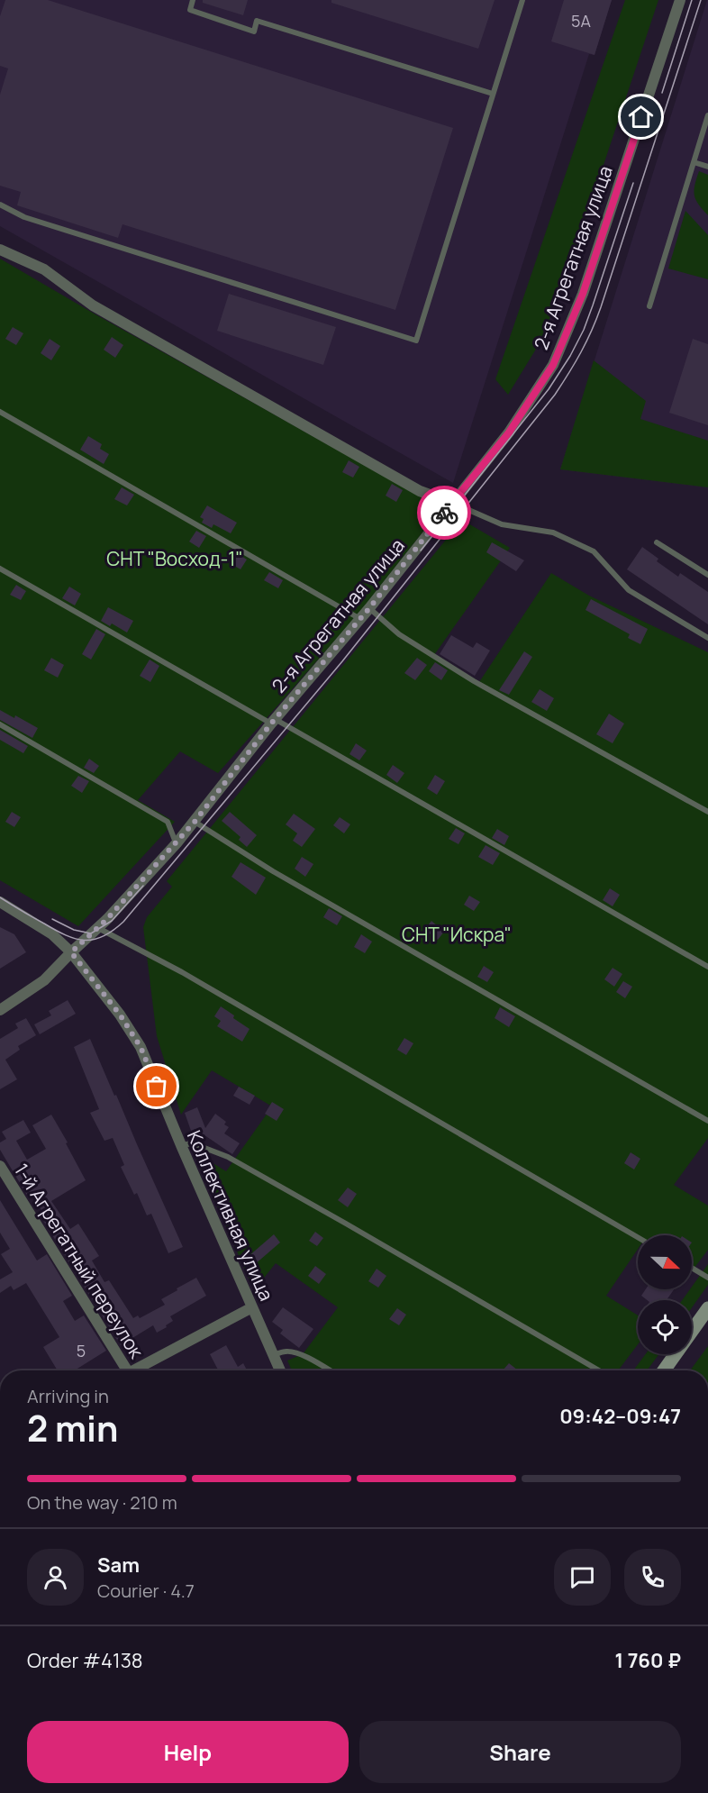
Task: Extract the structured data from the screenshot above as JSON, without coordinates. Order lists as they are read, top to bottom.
{
  "streets": {
    "street": ["2-я Агрегатная улица", "Коллективная улица", "1-й Агрегатный переулок"]
  },
  "crossings": [
    ["2-я Агрегатная улица", "Коллективная улица"]
  ],
  "parks": ["СНТ \"Восход-1\"", "СНТ \"Искра\""],
  "house_numbers": ["5А", "5"],
  "north": "right",
  "page": {
    "heading": ["2 min", "Arriving in", "09:42–09:47"],
    "panel": [
      "Sam",
      "Courier · 4.7",
      "Order #4138",
      "1 760 ₽"
    ],
    "bar": "On the way · 210 m",
    "buttons": ["Help", "Share"]
  }
}
